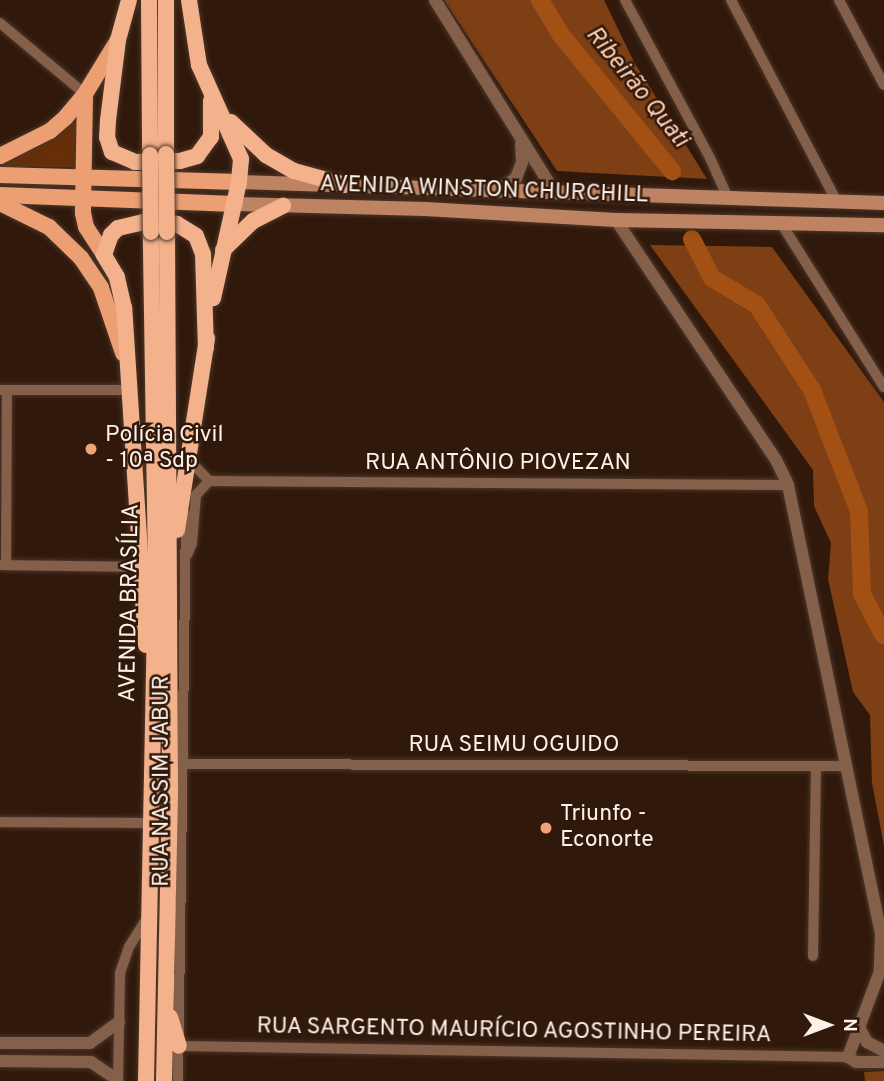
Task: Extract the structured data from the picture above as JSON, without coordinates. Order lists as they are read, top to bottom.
{
  "streets": {
    "highway": ["AVENIDA BRASÍLIA"],
    "main road": ["AVENIDA WINSTON CHURCHILL"],
    "street": [
      "RUA ANTÔNIO PIOVEZAN",
      "RUA SEIMU OGUIDO",
      "RUA NASSIM JABUR",
      "RUA SARGENTO MAURÍCIO AGOSTINHO PEREIRA"
    ]
  },
  "crossings": [
    ["RUA SEIMU OGUIDO", "RUA NASSIM JABUR"],
    ["RUA NASSIM JABUR", "RUA SARGENTO MAURÍCIO AGOSTINHO PEREIRA"]
  ],
  "water": ["Ribeirão Quati"],
  "places": ["Polícia Civil - 10ª Sdp", "Triunfo - Econorte"],
  "north": "right"
}
